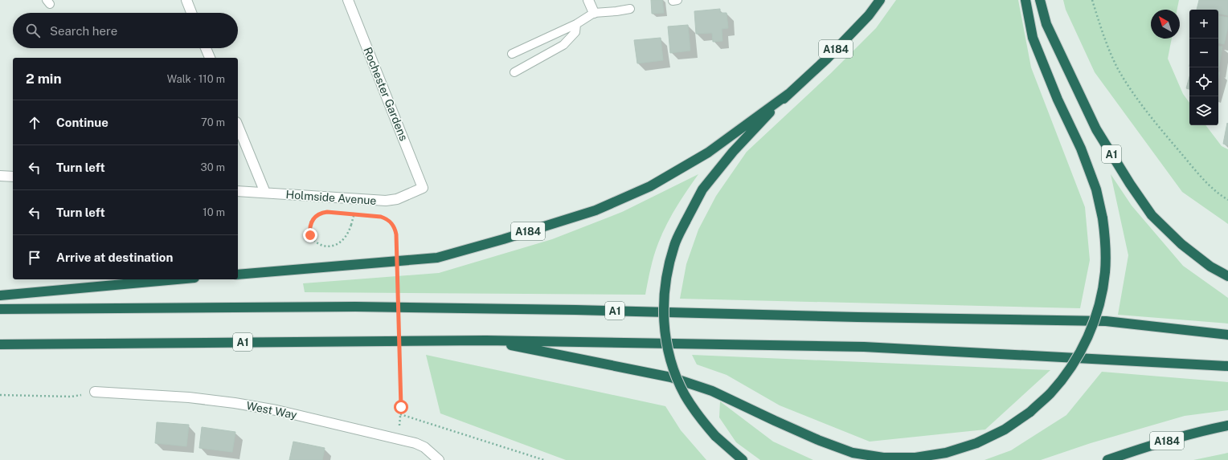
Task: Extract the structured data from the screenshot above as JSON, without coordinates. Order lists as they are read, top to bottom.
{
  "streets": {
    "highway": ["A184", "A1"],
    "street": ["Rochester Gardens", "Holmside Avenue", "West Way"]
  },
  "crossings": [
    ["Rochester Gardens", "Holmside Avenue"]
  ],
  "north": "top left",
  "page": {
    "map_buttons": ["+", "−"],
    "search": "Search here",
    "heading": ["2 min", "Walk · 110 m"],
    "list": [
      ["Continue", "70 m"],
      ["Turn left", "30 m"],
      ["Turn left", "10 m"],
      "Arrive at destination"
    ]
  }
}
